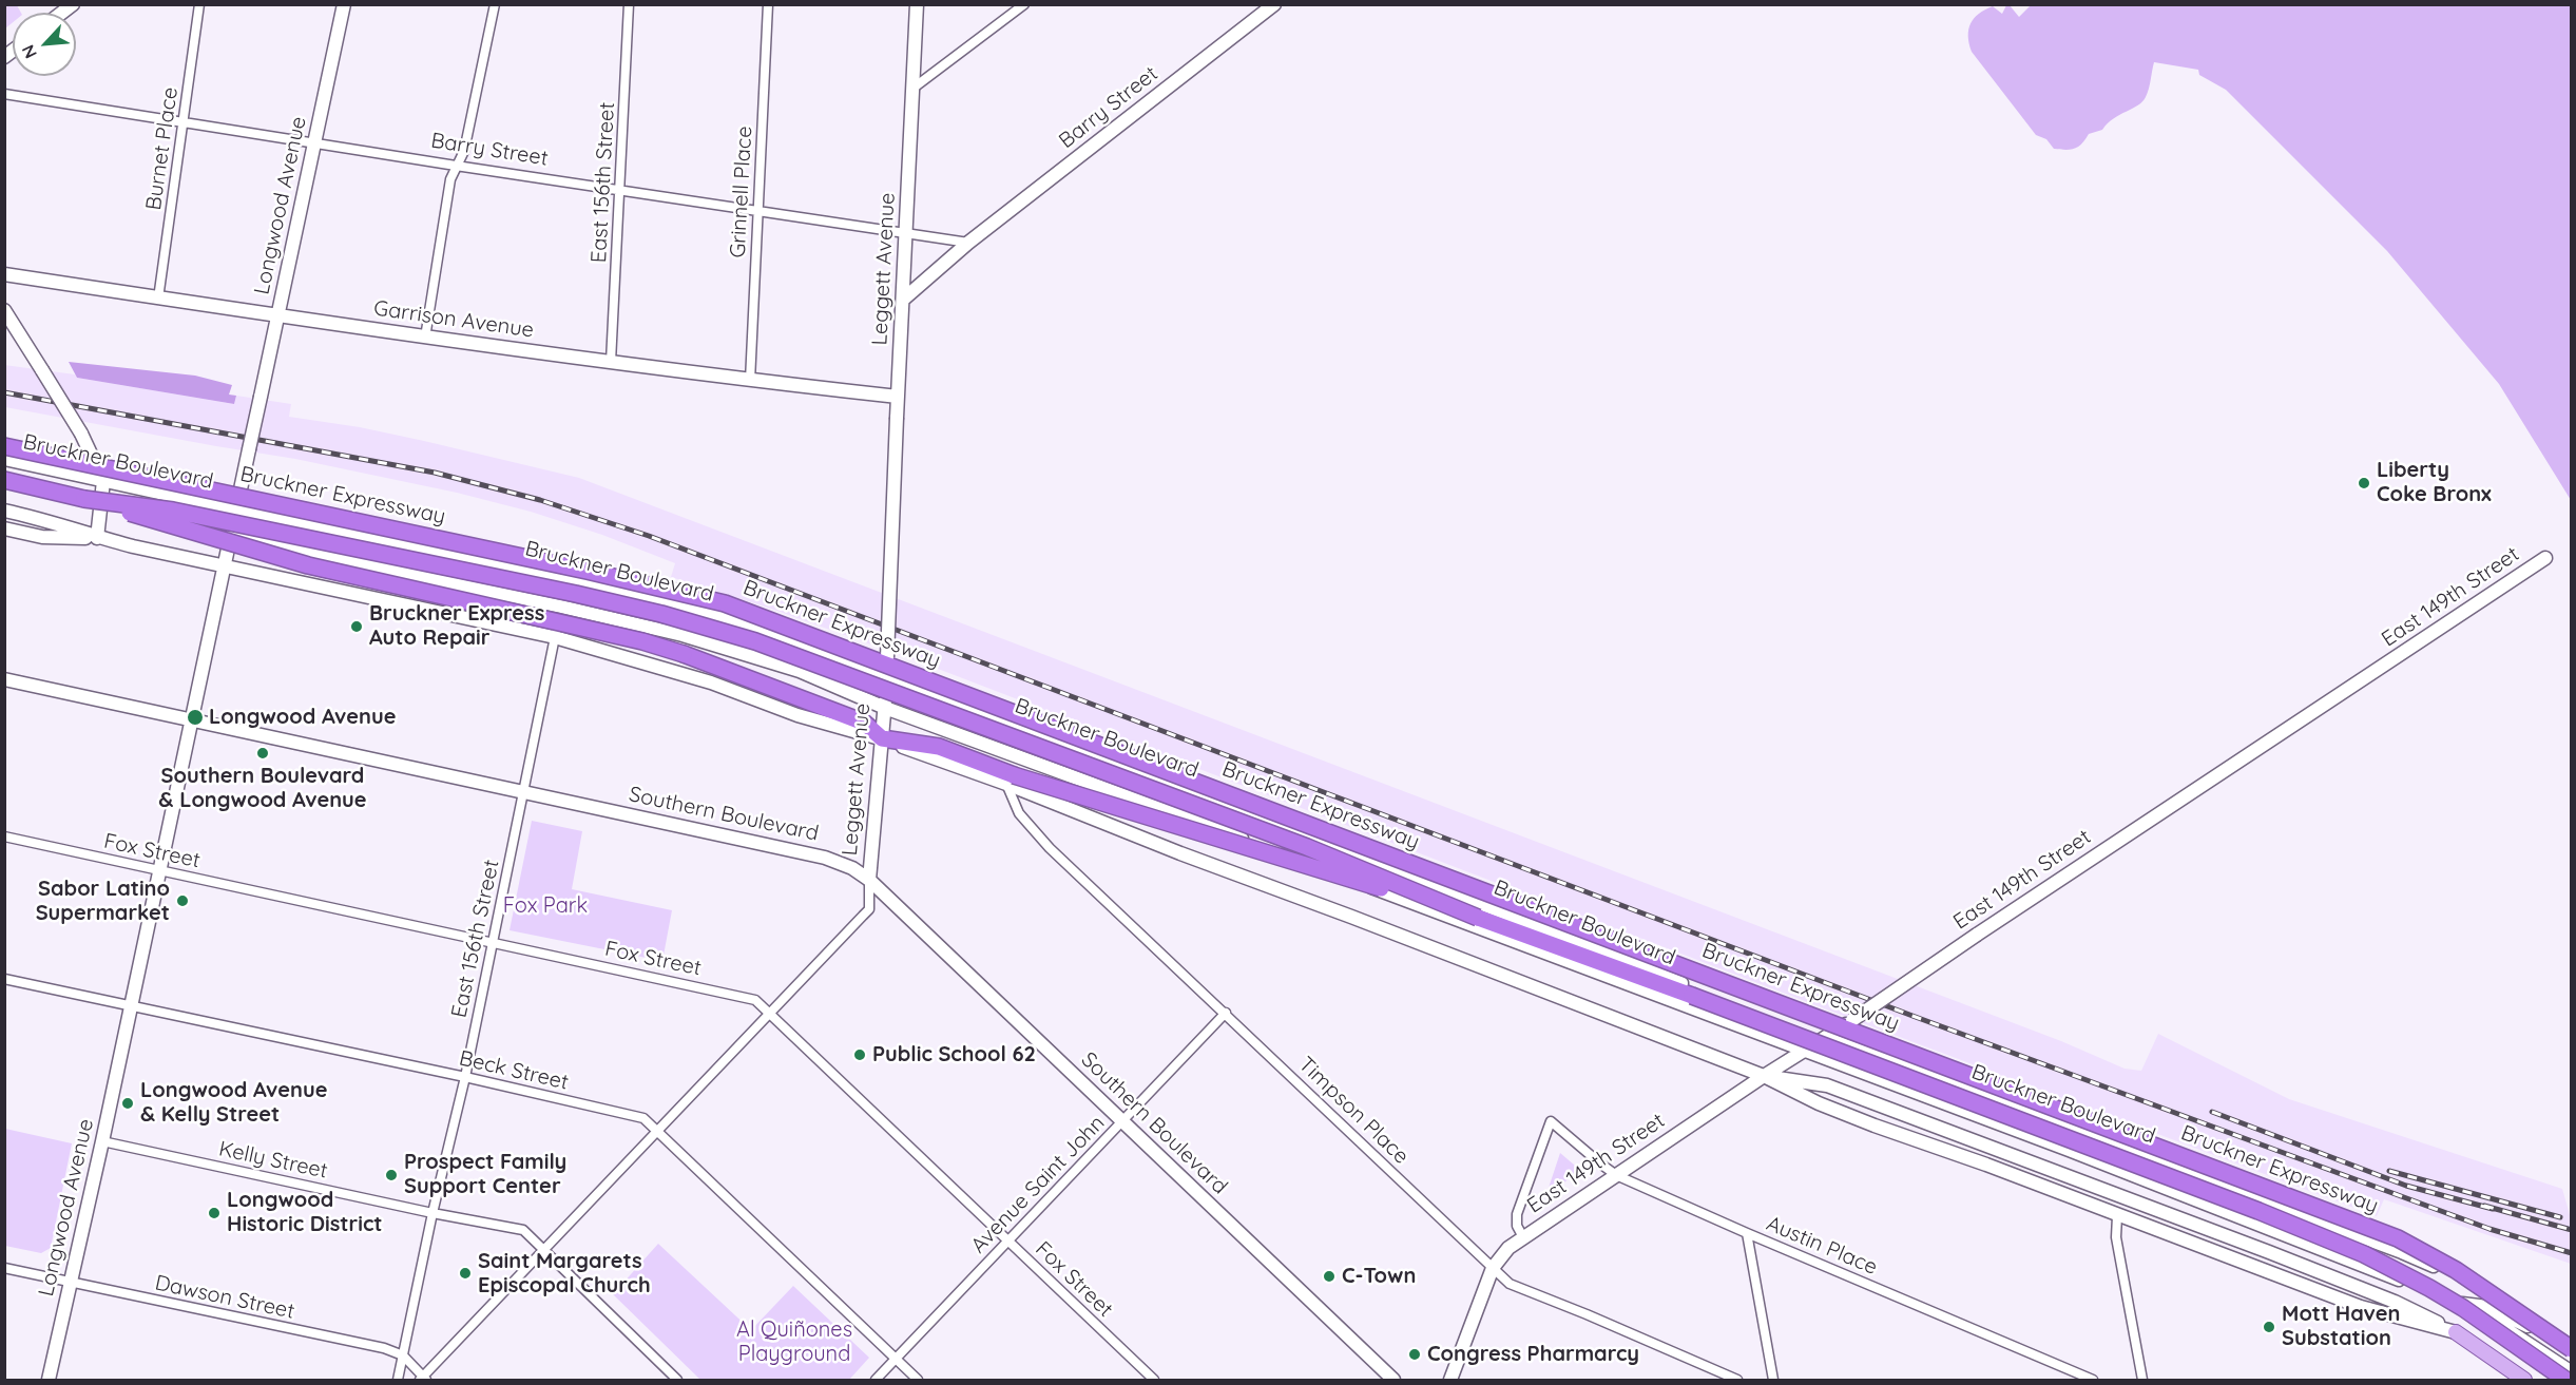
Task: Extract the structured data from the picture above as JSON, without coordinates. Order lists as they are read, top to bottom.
{
  "streets": {
    "highway": ["Bruckner Expressway"],
    "main road": [
      "Barry Street",
      "Longwood Avenue",
      "Leggett Avenue",
      "Garrison Avenue",
      "Bruckner Boulevard",
      "East 149th Street",
      "Southern Boulevard"
    ],
    "street": [
      "Burnet Place",
      "East 156th Street",
      "Grinnell Place",
      "Fox Street",
      "Beck Street",
      "Timpson Place",
      "Kelly Street",
      "Avenue Saint John",
      "Austin Place",
      "Dawson Street"
    ]
  },
  "crossings": [
    ["Barry Street", "Burnet Place"],
    ["Barry Street", "East 156th Street"],
    ["Barry Street", "Grinnell Place"],
    ["Barry Street", "Longwood Avenue"],
    ["Barry Street", "Leggett Avenue"],
    ["Burnet Place", "Garrison Avenue"],
    ["East 156th Street", "Garrison Avenue"],
    ["East 156th Street", "Bruckner Boulevard"],
    ["East 156th Street", "Southern Boulevard"],
    ["East 156th Street", "Fox Street"],
    ["East 156th Street", "Beck Street"],
    ["East 156th Street", "Kelly Street"],
    ["East 156th Street", "Dawson Street"],
    ["Grinnell Place", "Garrison Avenue"],
    ["Longwood Avenue", "Garrison Avenue"],
    ["Longwood Avenue", "Bruckner Boulevard"],
    ["Longwood Avenue", "Southern Boulevard"],
    ["Longwood Avenue", "Fox Street"],
    ["Longwood Avenue", "Beck Street"],
    ["Longwood Avenue", "Kelly Street"],
    ["Longwood Avenue", "Dawson Street"],
    ["Leggett Avenue", "Garrison Avenue"],
    ["Leggett Avenue", "Bruckner Boulevard"],
    ["Leggett Avenue", "Southern Boulevard"],
    ["Leggett Avenue", "Fox Street"],
    ["Leggett Avenue", "Beck Street"],
    ["Leggett Avenue", "Kelly Street"],
    ["Leggett Avenue", "Dawson Street"],
    ["Bruckner Boulevard", "East 149th Street"],
    ["East 149th Street", "Timpson Place"],
    ["East 149th Street", "Austin Place"],
    ["Southern Boulevard", "Avenue Saint John"],
    ["Fox Street", "Avenue Saint John"],
    ["Beck Street", "Avenue Saint John"],
    ["Timpson Place", "Avenue Saint John"]
  ],
  "parks": ["Fox Park", "Al Quiñones Playground"],
  "places": [
    "Liberty Coke Bronx",
    "Bruckner Express Auto Repair",
    "Longwood Avenue",
    "Southern Boulevard & Longwood Avenue",
    "Sabor Latino Supermarket",
    "Public School 62",
    "Longwood Avenue & Kelly Street",
    "Prospect Family Support Center",
    "Longwood Historic District",
    "Saint Margarets Episcopal Church",
    "C-Town",
    "Mott Haven Substation",
    "Congress Pharmarcy"
  ],
  "north": "bottom left"
}
